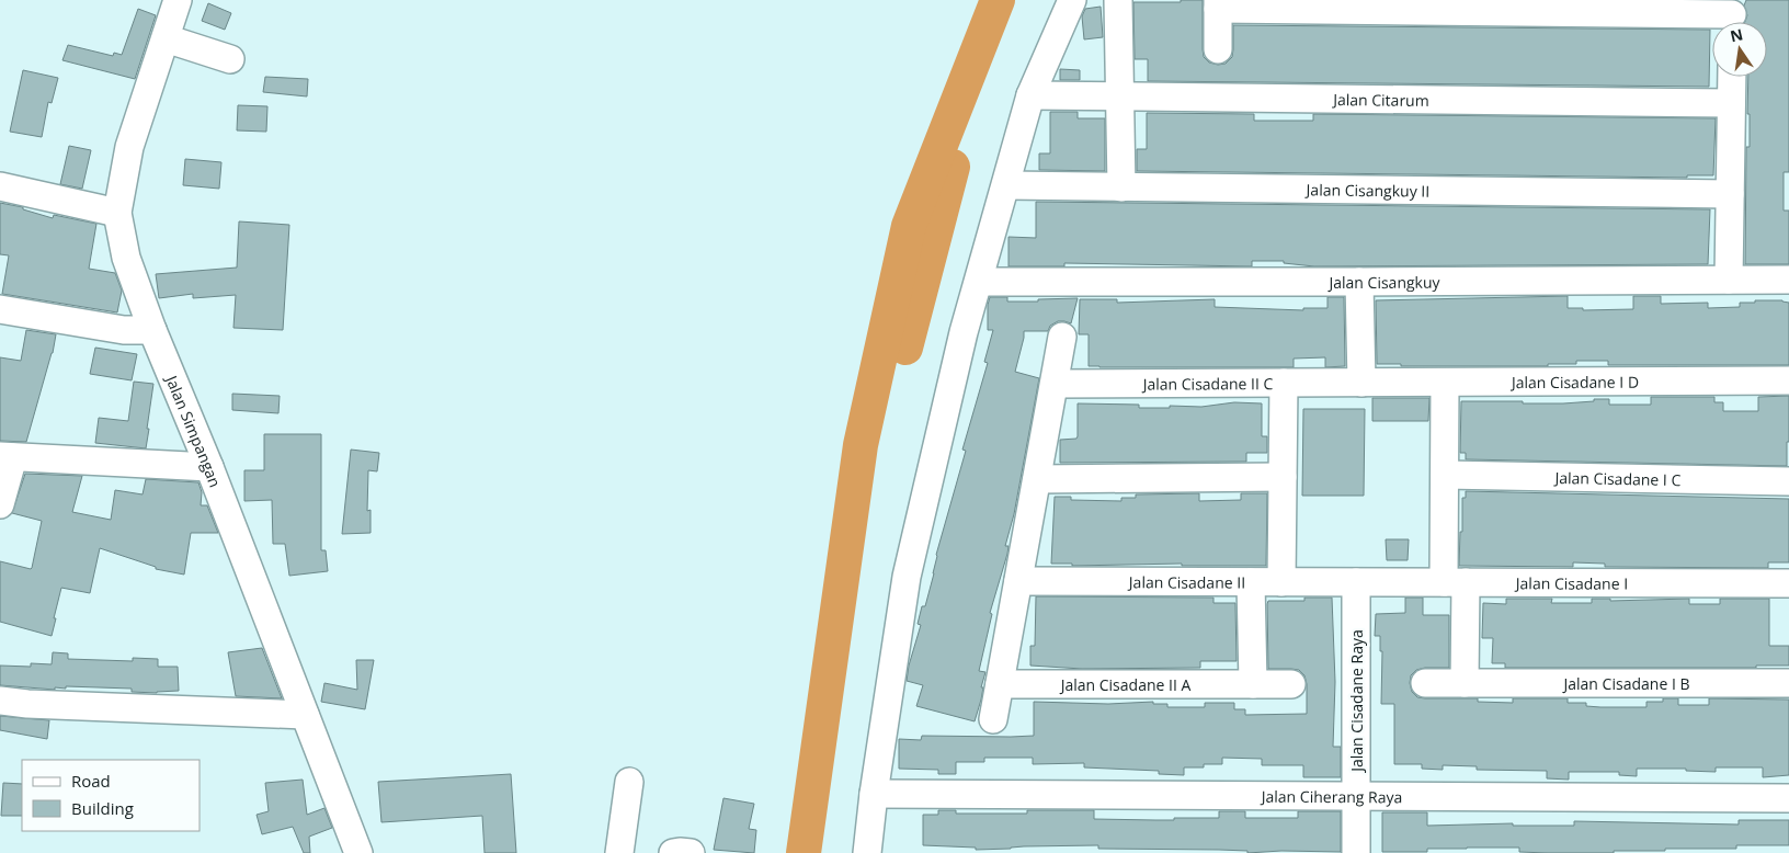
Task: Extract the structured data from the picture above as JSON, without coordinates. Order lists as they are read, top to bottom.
{
  "streets": {
    "street": [
      "Jalan Citarum",
      "Jalan Cisangkuy II",
      "Jalan Cisangkuy",
      "Jalan Cisadane I D",
      "Jalan Cisadane II C",
      "Jalan Simpangan",
      "Jalan Cisadane I C",
      "Jalan Cisadane II",
      "Jalan Cisadane I",
      "Jalan Cisadane I B",
      "Jalan Cisadane II A",
      "Jalan Cisadane Raya",
      "Jalan Ciherang Raya"
    ]
  },
  "crossings": [
    ["Jalan Cisadane I D", "Jalan Cisadane II C"],
    ["Jalan Cisadane II", "Jalan Cisadane I"],
    ["Jalan Cisadane II", "Jalan Cisadane Raya"],
    ["Jalan Cisadane I", "Jalan Cisadane Raya"],
    ["Jalan Cisadane Raya", "Jalan Ciherang Raya"]
  ],
  "legend": ["Road", "Building"],
  "north": "top"
}
